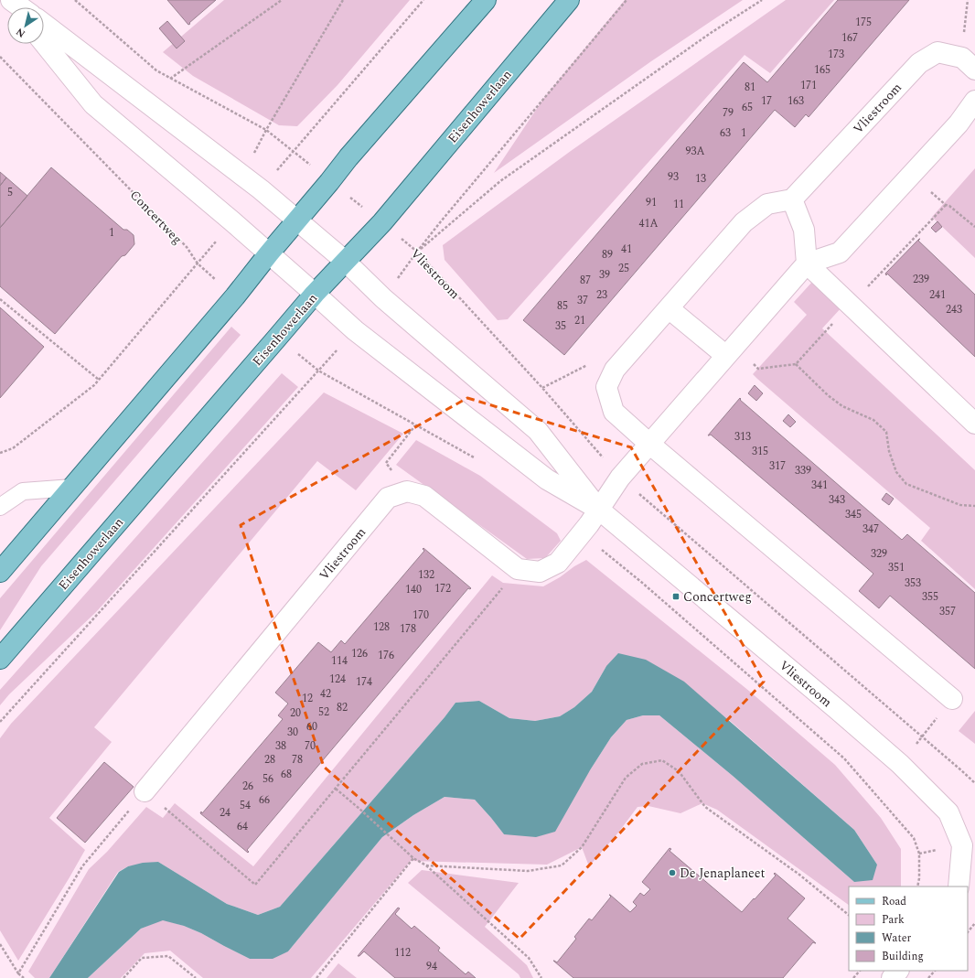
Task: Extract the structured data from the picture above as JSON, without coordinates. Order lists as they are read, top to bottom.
{
  "streets": {
    "main road": ["Eisenhowerlaan"],
    "street": ["Vliestroom"],
    "path": ["Concertweg"]
  },
  "crossings": [
    ["Eisenhowerlaan", "Vliestroom"]
  ],
  "places": {
    "transit": ["Concertweg"],
    "other": ["De Jenaplaneet"]
  },
  "house_numbers": [
    "175",
    "167",
    "173",
    "165",
    "171",
    "81",
    "17",
    "163",
    "65",
    "79",
    "63",
    "1",
    "93A",
    "93",
    "13",
    "5",
    "91",
    "11",
    "41A",
    "1",
    "41",
    "89",
    "25",
    "39",
    "239",
    "87",
    "23",
    "241",
    "37",
    "85",
    "243",
    "21",
    "35",
    "313",
    "315",
    "317",
    "339",
    "341",
    "343",
    "345",
    "347",
    "329",
    "351",
    "132",
    "353",
    "172",
    "140",
    "355",
    "357",
    "170",
    "128",
    "178",
    "126",
    "176",
    "114",
    "124",
    "174",
    "42",
    "12",
    "82",
    "52",
    "20",
    "60",
    "30",
    "38",
    "70",
    "28",
    "78",
    "68",
    "56",
    "26",
    "66",
    "54",
    "24",
    "64",
    "112",
    "94"
  ],
  "legend": [
    "Road",
    "Park",
    "Water",
    "Building"
  ],
  "north": "bottom left"
}
